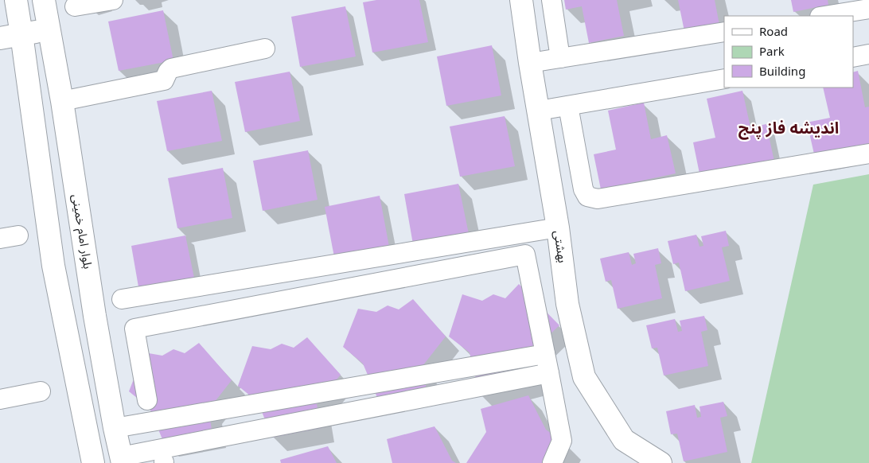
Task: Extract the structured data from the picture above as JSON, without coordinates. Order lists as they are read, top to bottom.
{
  "streets": {
    "street": ["بلوار امام خمینی", "بهشتی"]
  },
  "districts": ["اندیشه فاز پنج"],
  "legend": ["Road", "Park", "Building"]
}
